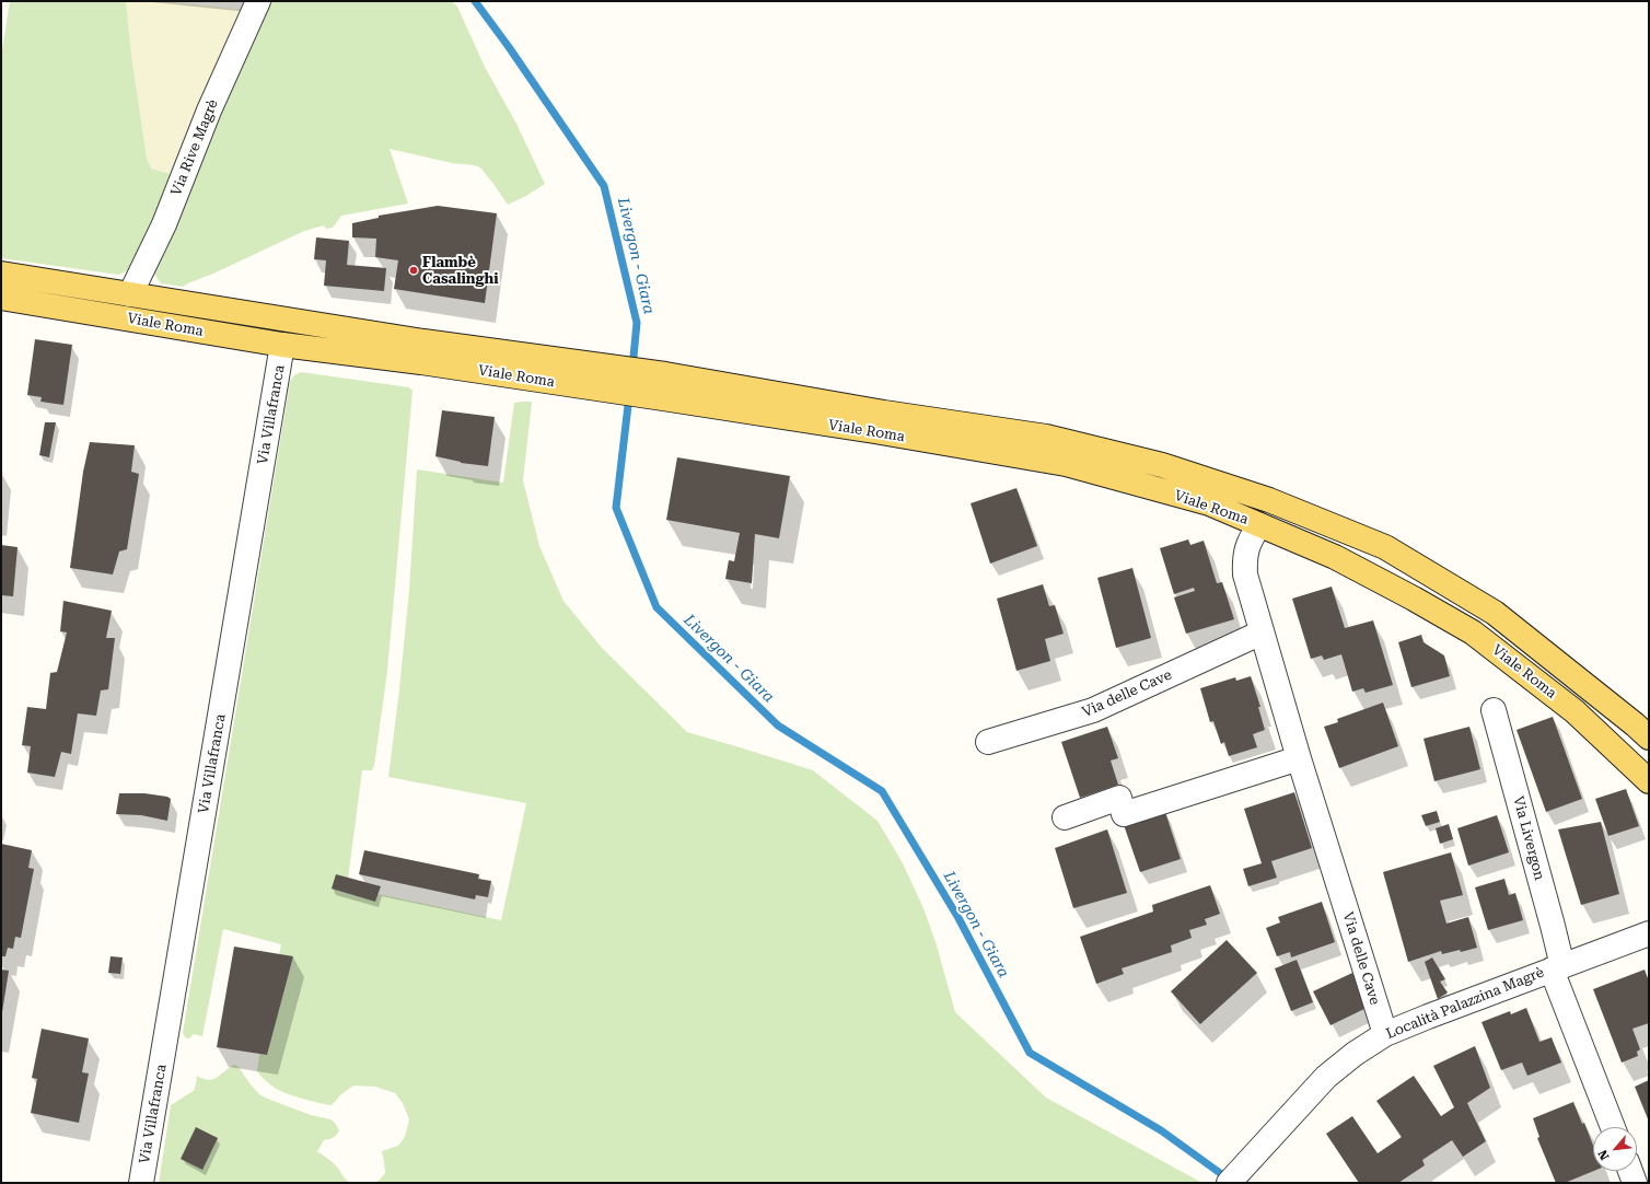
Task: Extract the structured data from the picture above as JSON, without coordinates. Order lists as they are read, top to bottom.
{
  "streets": {
    "main road": ["Viale Roma"],
    "street": [
      "Via Rive Magrè",
      "Via Villafranca",
      "Via delle Cave",
      "Via Livergon",
      "Località Palazzina Magrè"
    ]
  },
  "crossings": [
    ["Via Rive Magrè", "Viale Roma"],
    ["Viale Roma", "Via Villafranca"],
    ["Viale Roma", "Via delle Cave"],
    ["Via delle Cave", "Località Palazzina Magrè"],
    ["Via Livergon", "Località Palazzina Magrè"]
  ],
  "water": ["Livergon - Giara"],
  "places": ["Flambè Casalinghi"],
  "north": "bottom left"
}
